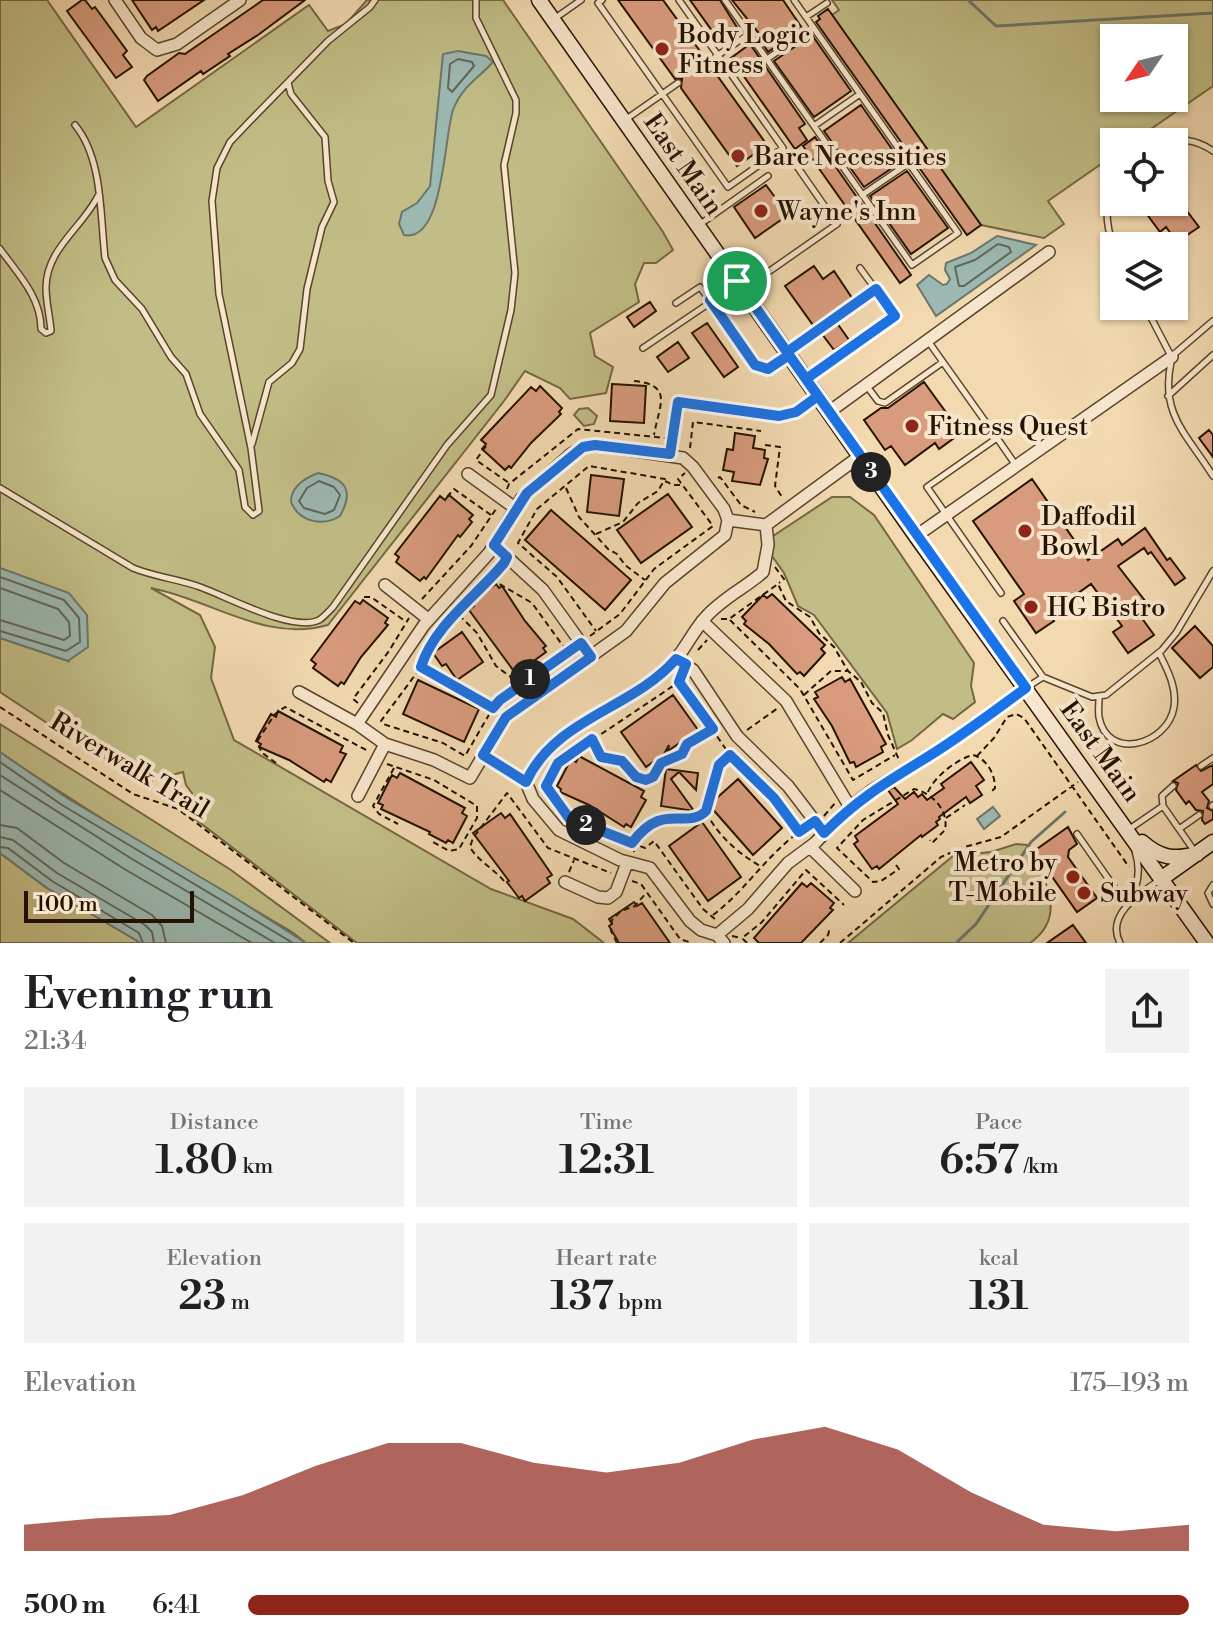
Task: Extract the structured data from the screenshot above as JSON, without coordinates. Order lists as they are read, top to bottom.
{
  "streets": {
    "main road": ["East Main"],
    "path": ["Riverwalk Trail"]
  },
  "places": [
    "Body Logic Fitness",
    "Bare Necessities",
    "Wayne's Inn",
    "Fitness Quest",
    "Daffodil Bowl",
    "HG Bistro",
    "Metro by T-Mobile",
    "Subway"
  ],
  "scale_bar": "100 m",
  "north": "bottom left",
  "page": {
    "pins": ["3", "1", "2"],
    "scale": "100 m",
    "heading": ["Evening run", "21:34"],
    "stats": [
      ["Distance", "1.80 km"],
      ["Time", "12:31"],
      ["Pace", "6:57 /km"],
      ["Elevation", "23 m"],
      ["Heart rate", "137 bpm"],
      ["kcal", "131"]
    ],
    "chart": ["Elevation", "175–193 m"],
    "list": [
      {
        "name": "500 m",
        "note": "6:41"
      }
    ]
  }
}
